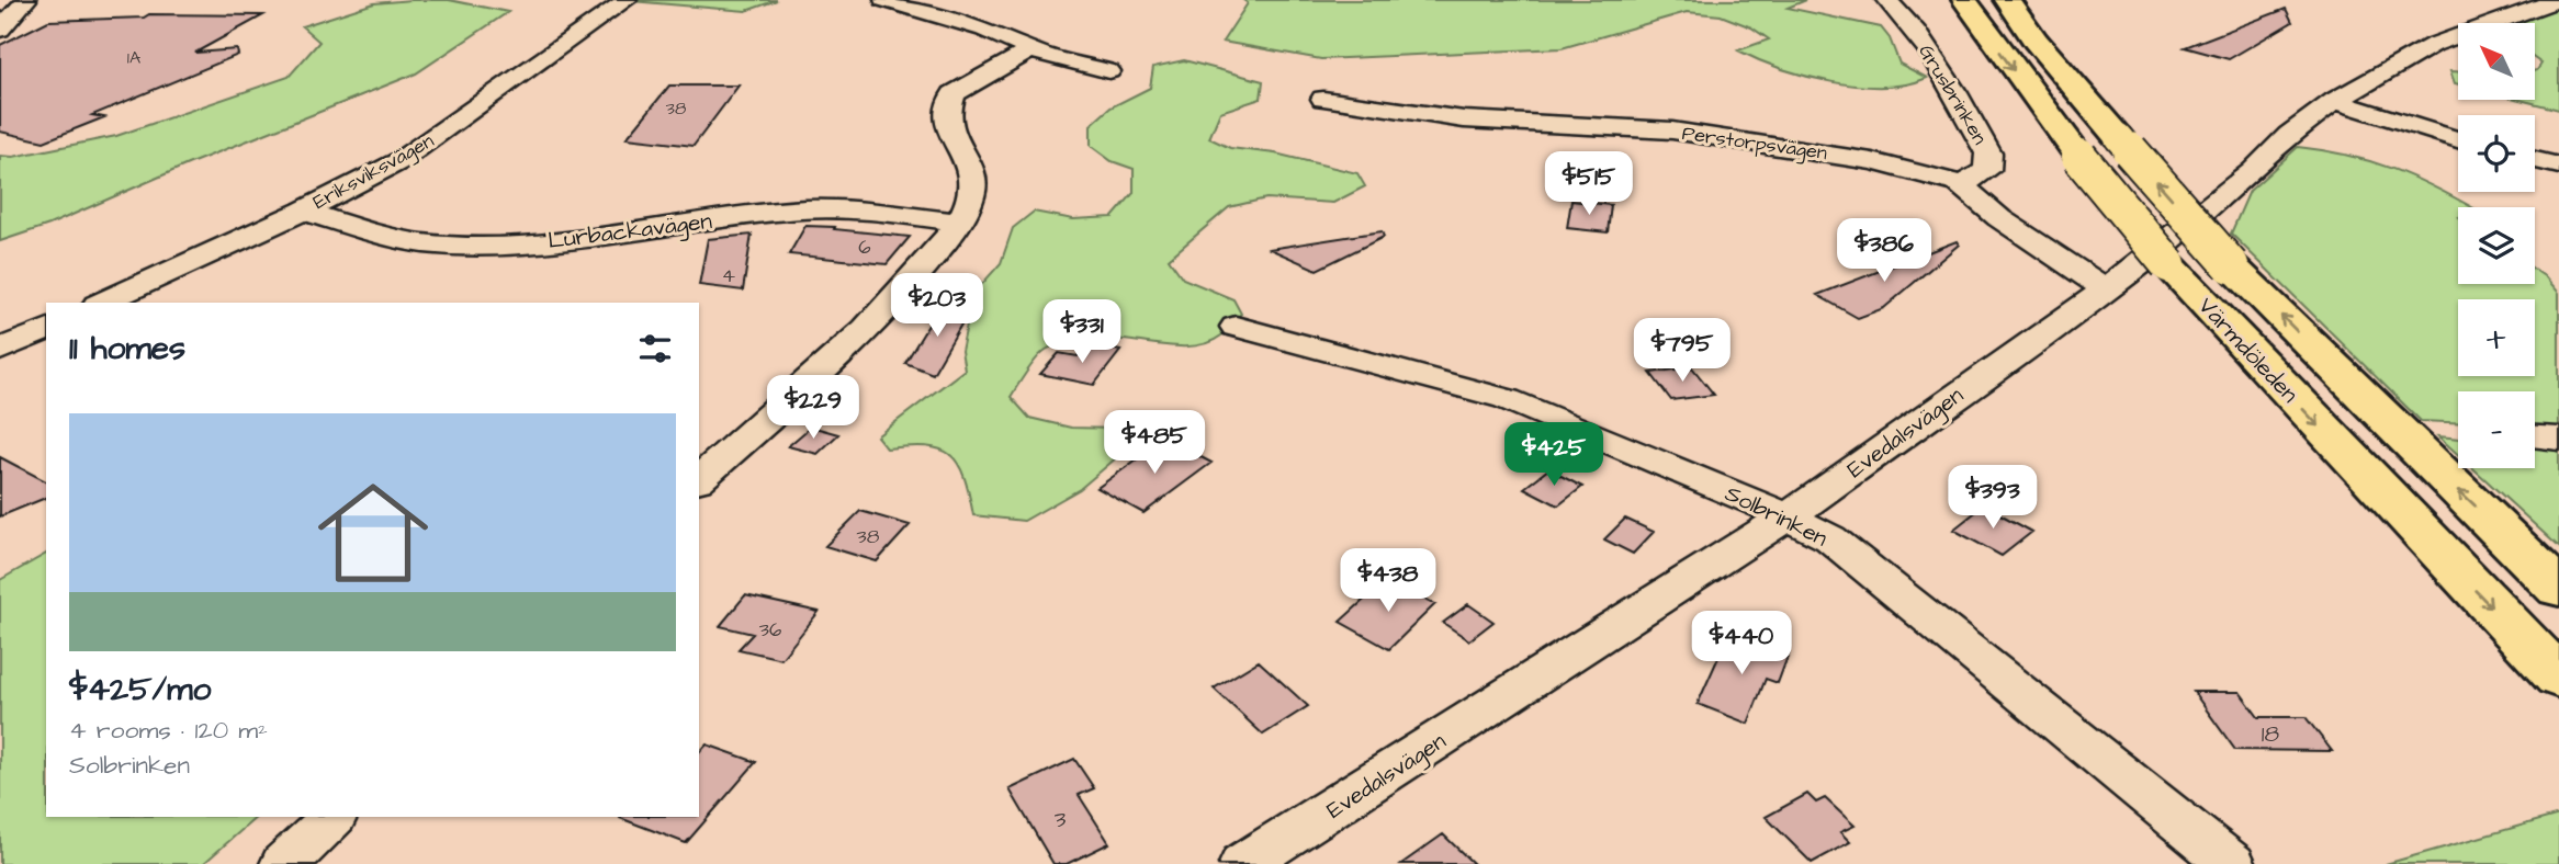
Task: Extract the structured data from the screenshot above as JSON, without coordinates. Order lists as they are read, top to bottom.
{
  "streets": {
    "highway": ["Värmdöleden"],
    "street": [
      "Grusbrinken",
      "Perstorpsvägen",
      "Eriksviksvägen",
      "Lurbackavägen",
      "Evedalsvägen",
      "Solbrinken"
    ]
  },
  "crossings": [
    ["Grusbrinken", "Perstorpsvägen"],
    ["Perstorpsvägen", "Evedalsvägen"],
    ["Eriksviksvägen", "Lurbackavägen"],
    ["Evedalsvägen", "Solbrinken"]
  ],
  "house_numbers": [
    "1A",
    "38",
    "6",
    "4",
    "38",
    "36",
    "18",
    "3"
  ],
  "north": "top left",
  "page": {
    "map_buttons": ["+", "−"],
    "price": [
      "$515",
      "$386",
      "$203",
      "$331",
      "$795",
      "$229",
      "$485",
      "$425",
      "$393",
      "$438",
      "$440"
    ],
    "heading": "11 homes",
    "list": [
      {
        "name": "$425/mo",
        "note": "4 rooms · 120 m² · Solbrinken"
      }
    ]
  }
}
